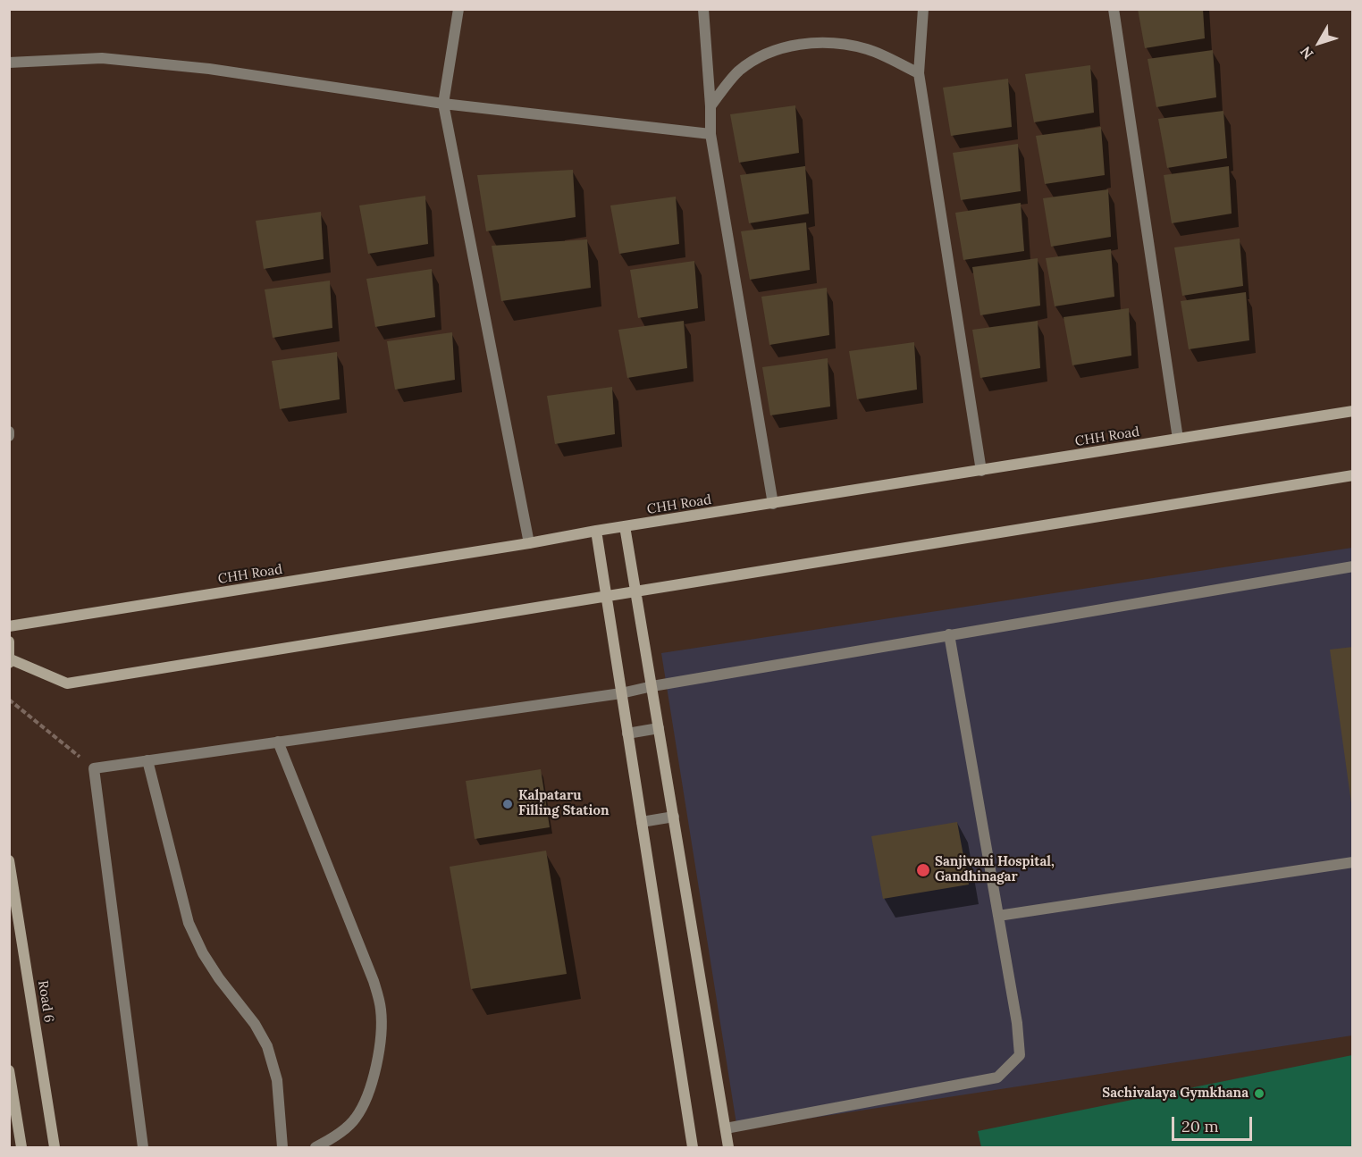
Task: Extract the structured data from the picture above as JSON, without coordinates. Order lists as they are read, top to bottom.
{
  "streets": {
    "street": ["CHH Road", "Road 6"]
  },
  "places": ["Kalpataru Filling Station", "Sanjivani Hospital, Gandhinagar", "Sachivalaya Gymkhana"],
  "scale_bar": "20 m",
  "north": "bottom left"
}
